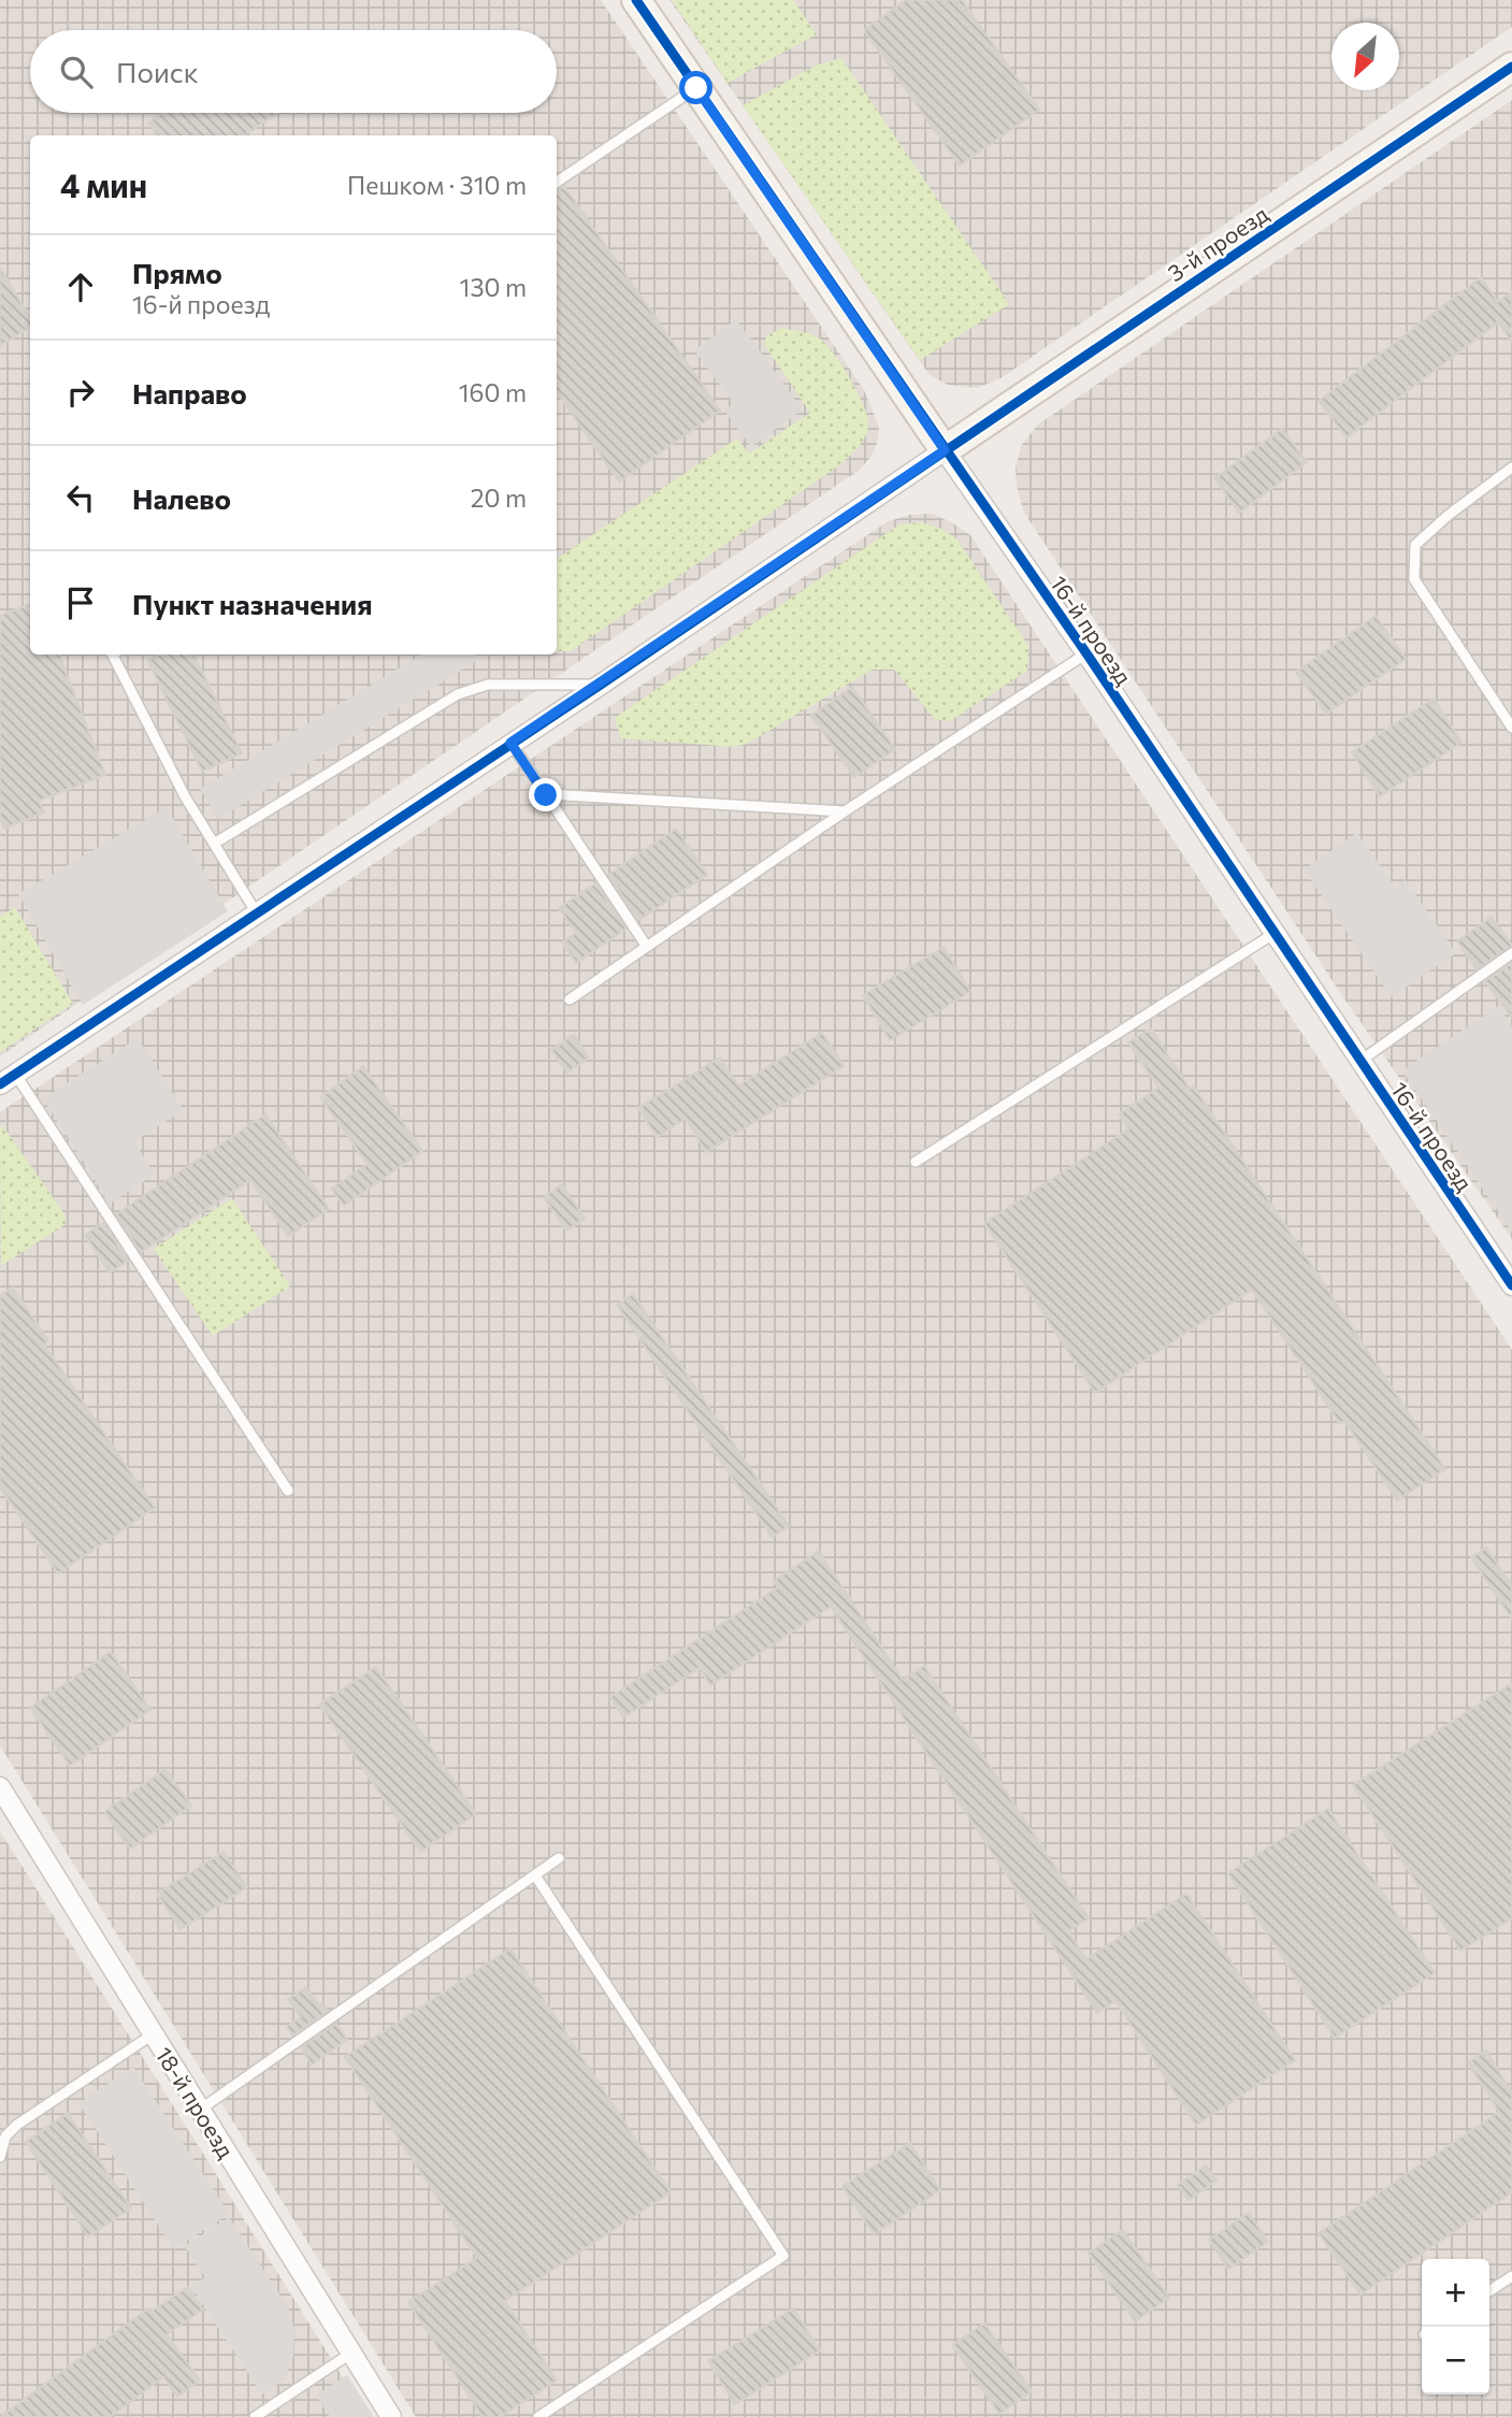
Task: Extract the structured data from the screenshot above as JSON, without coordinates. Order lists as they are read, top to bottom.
{
  "streets": {
    "street": ["3-й проезд", "16-й проезд", "18-й проезд"]
  },
  "crossings": [
    ["3-й проезд", "16-й проезд"]
  ],
  "north": "bottom left",
  "page": {
    "search": "Поиск",
    "heading": ["4 мин", "Пешком · 310 m"],
    "list": [
      ["Прямо", "16-й проезд", "130 m"],
      ["Направо", "160 m"],
      ["Налево", "20 m"],
      "Пункт назначения"
    ],
    "map_buttons": ["+", "−"]
  }
}
